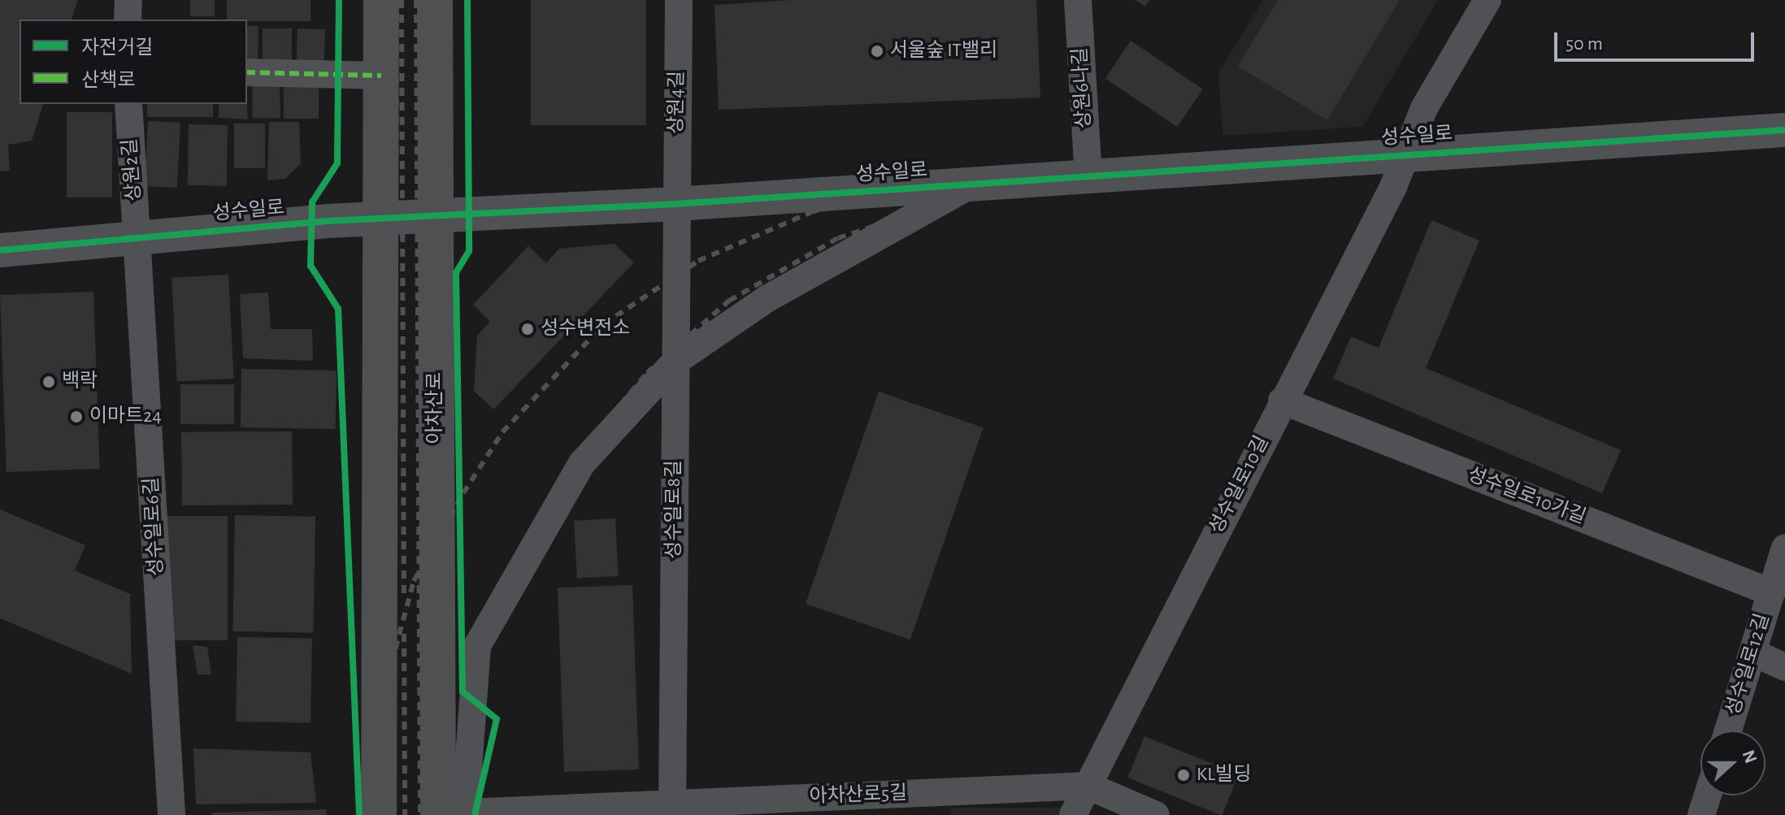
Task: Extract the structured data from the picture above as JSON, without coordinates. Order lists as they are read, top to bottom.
{
  "streets": {
    "main road": ["아차산로"],
    "street": [
      "상원6나길",
      "상원4길",
      "성수일로",
      "상원2길",
      "성수일로10길",
      "성수일로10가길",
      "성수일로8길",
      "성수일로6길",
      "성수일로12길",
      "아차산로5길"
    ]
  },
  "crossings": [
    ["상원6나길", "성수일로"],
    ["상원4길", "성수일로"],
    ["상원4길", "성수일로8길"],
    ["성수일로", "상원2길"],
    ["성수일로", "아차산로"],
    ["성수일로", "성수일로10길"],
    ["성수일로", "성수일로8길"],
    ["성수일로", "성수일로6길"],
    ["상원2길", "성수일로6길"],
    ["아차산로", "아차산로5길"],
    ["성수일로10길", "성수일로10가길"],
    ["성수일로10길", "아차산로5길"],
    ["성수일로10가길", "성수일로12길"],
    ["성수일로8길", "아차산로5길"]
  ],
  "places": [
    "서울숲 IT밸리",
    "성수변전소",
    "백락",
    "이마트24",
    "KL빌딩"
  ],
  "legend": ["자전거길", "산책로"],
  "scale_bar": "50 m",
  "north": "right"
}
